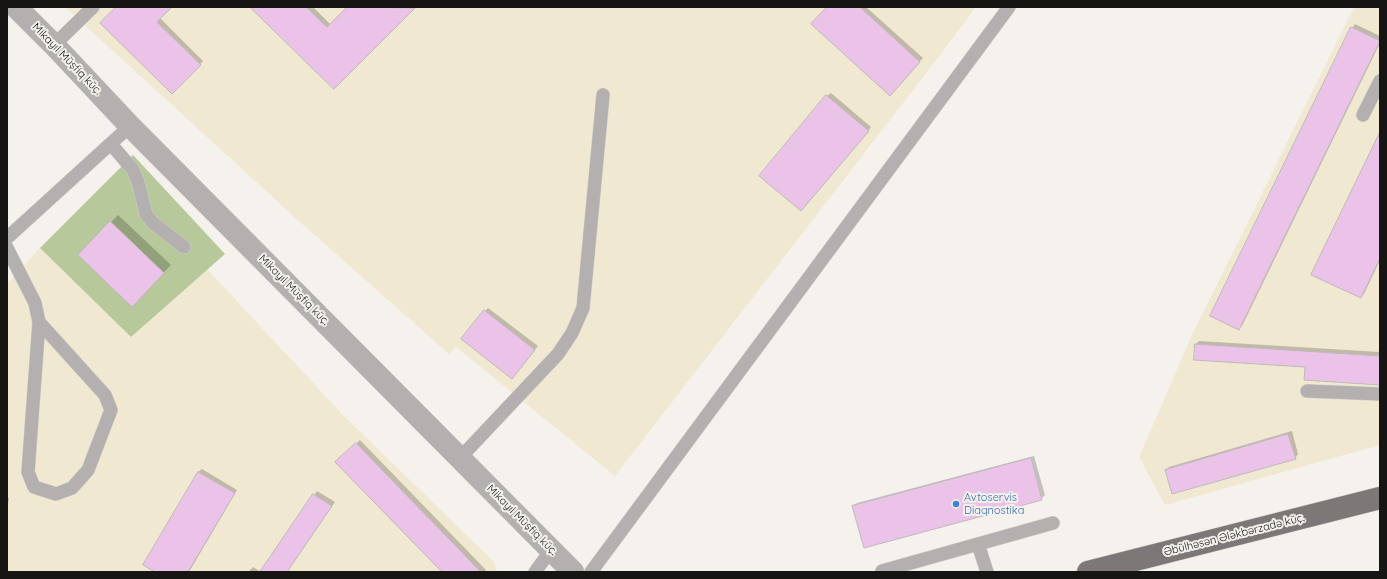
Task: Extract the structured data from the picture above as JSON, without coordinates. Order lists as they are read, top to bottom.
{
  "streets": {
    "main road": ["Əbülhəsən Ələkbərzadə küç."],
    "street": ["Mikayıl Müşfiq küç."]
  },
  "places": ["Avtoservis Diaqnostika"]
}
